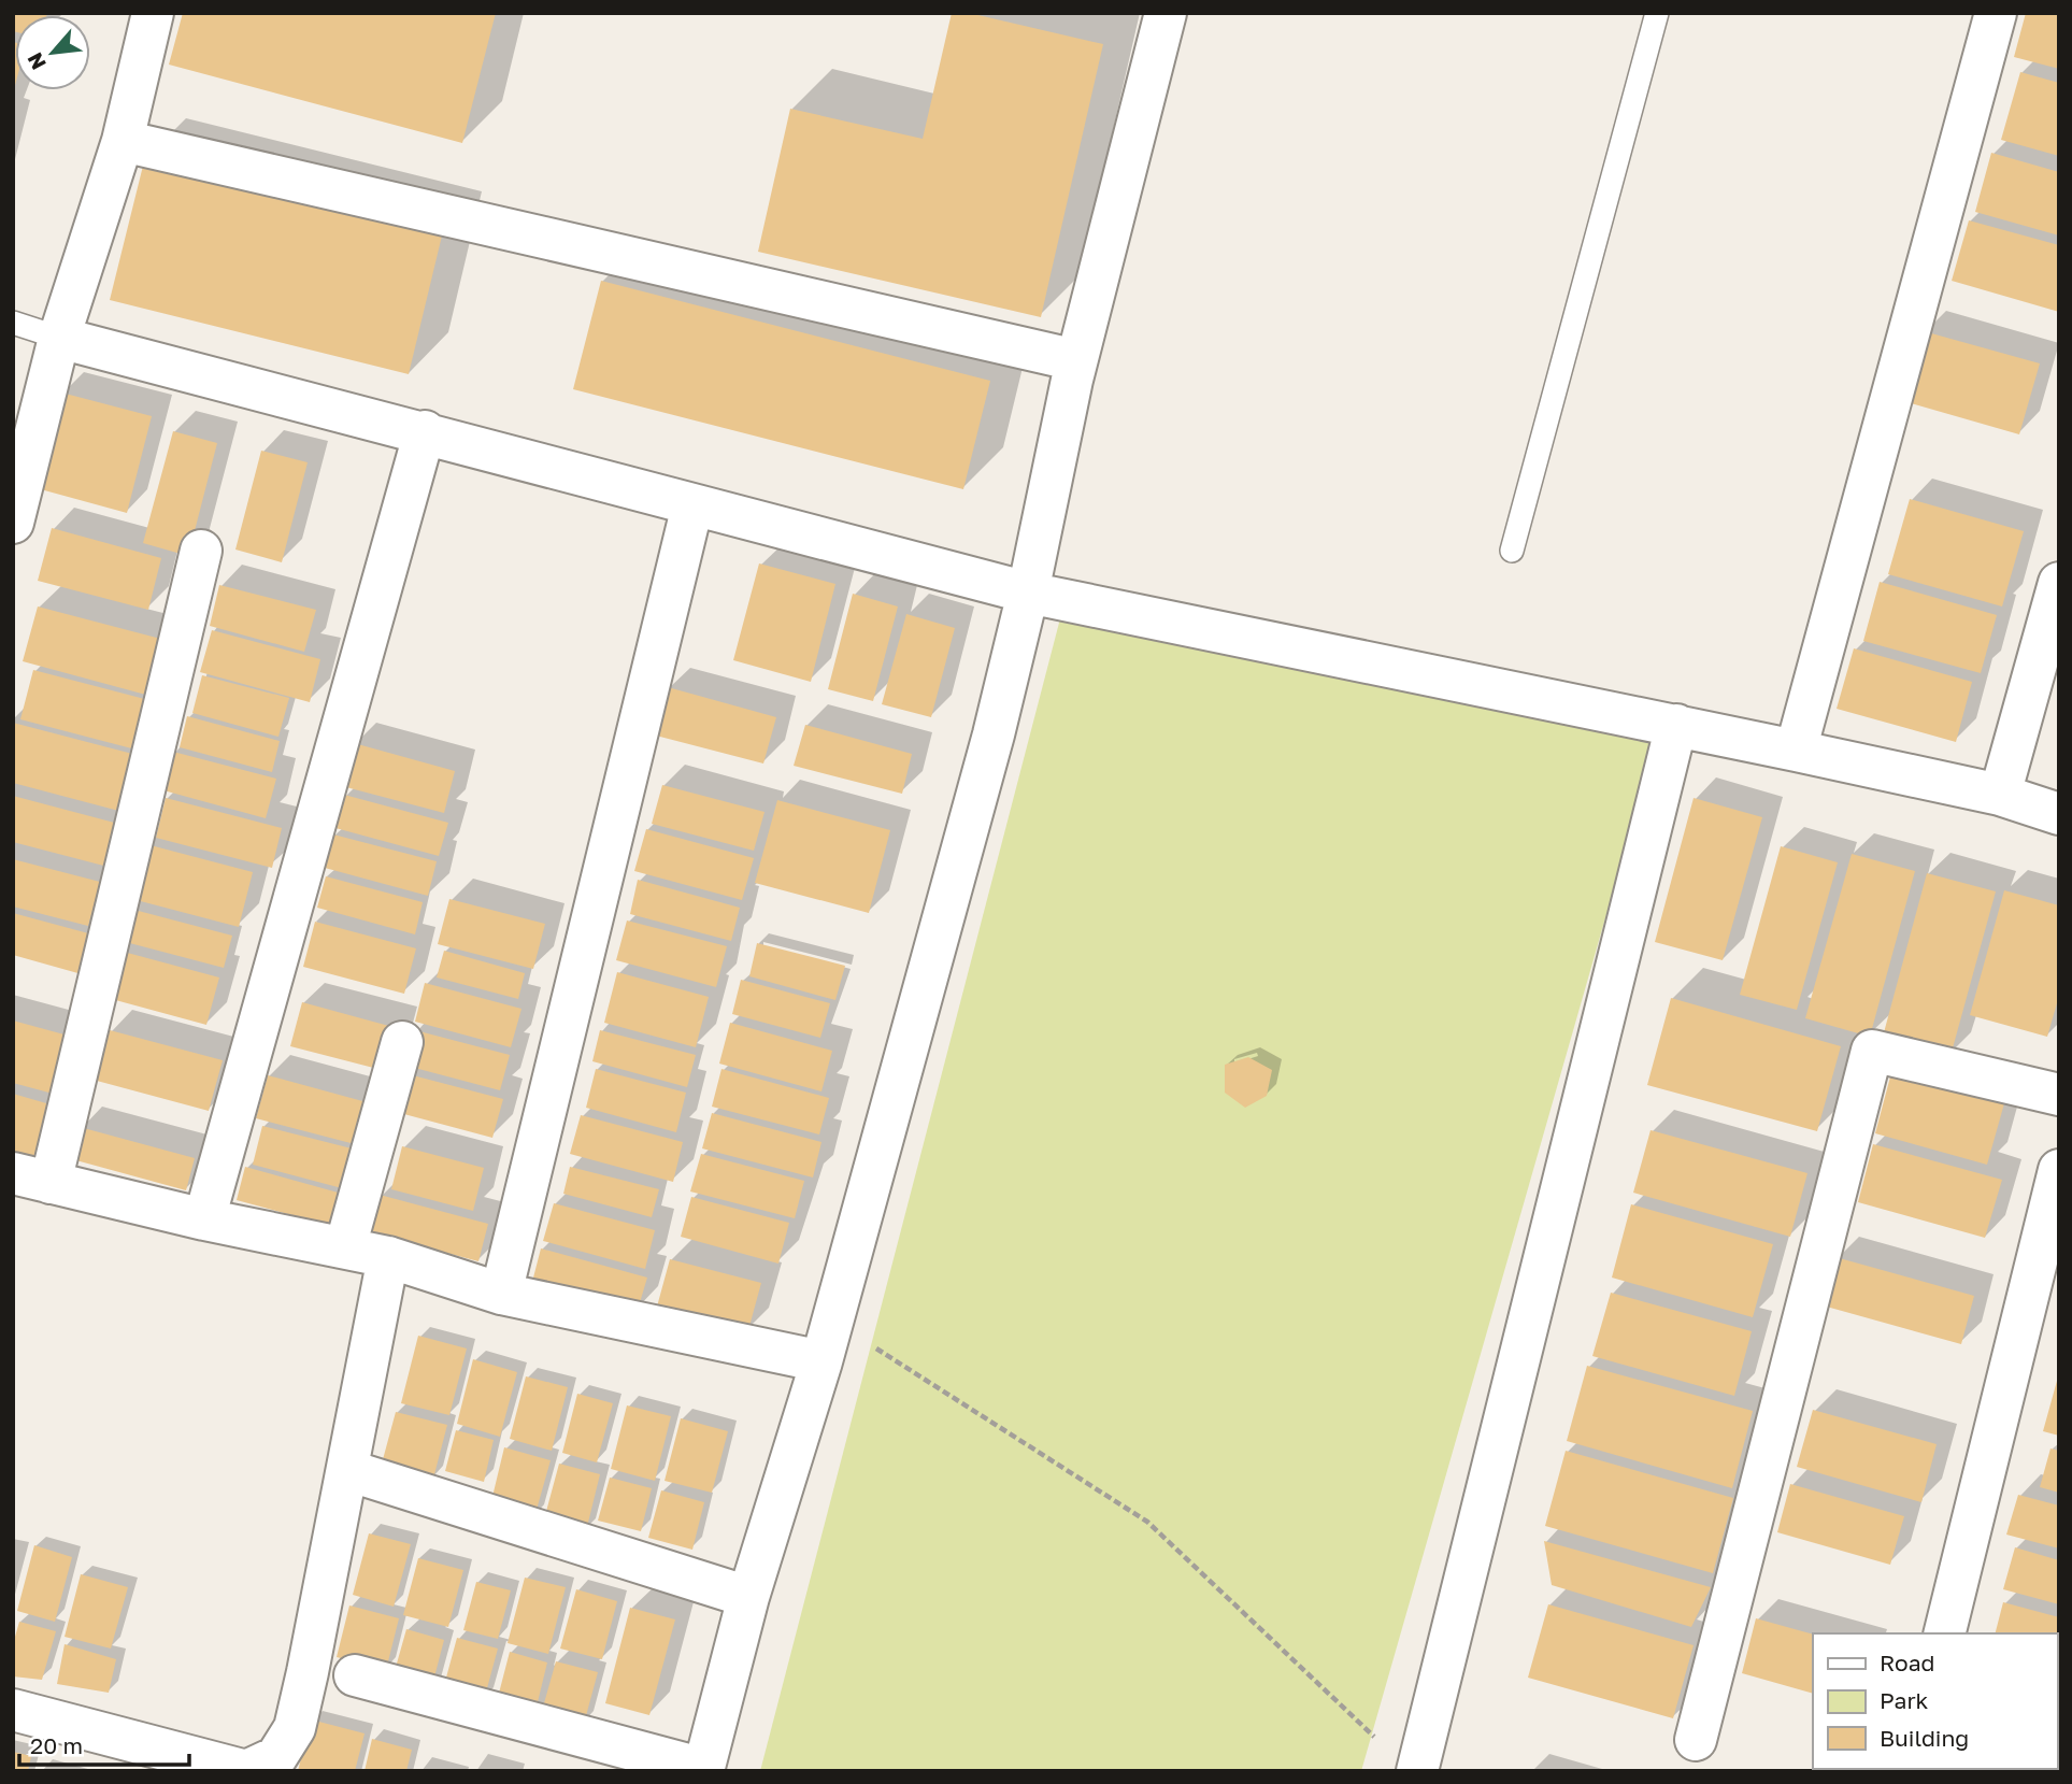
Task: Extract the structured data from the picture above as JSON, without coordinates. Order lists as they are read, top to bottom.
{
  "legend": ["Road", "Park", "Building"],
  "scale_bar": "20 m",
  "north": "bottom left"
}
